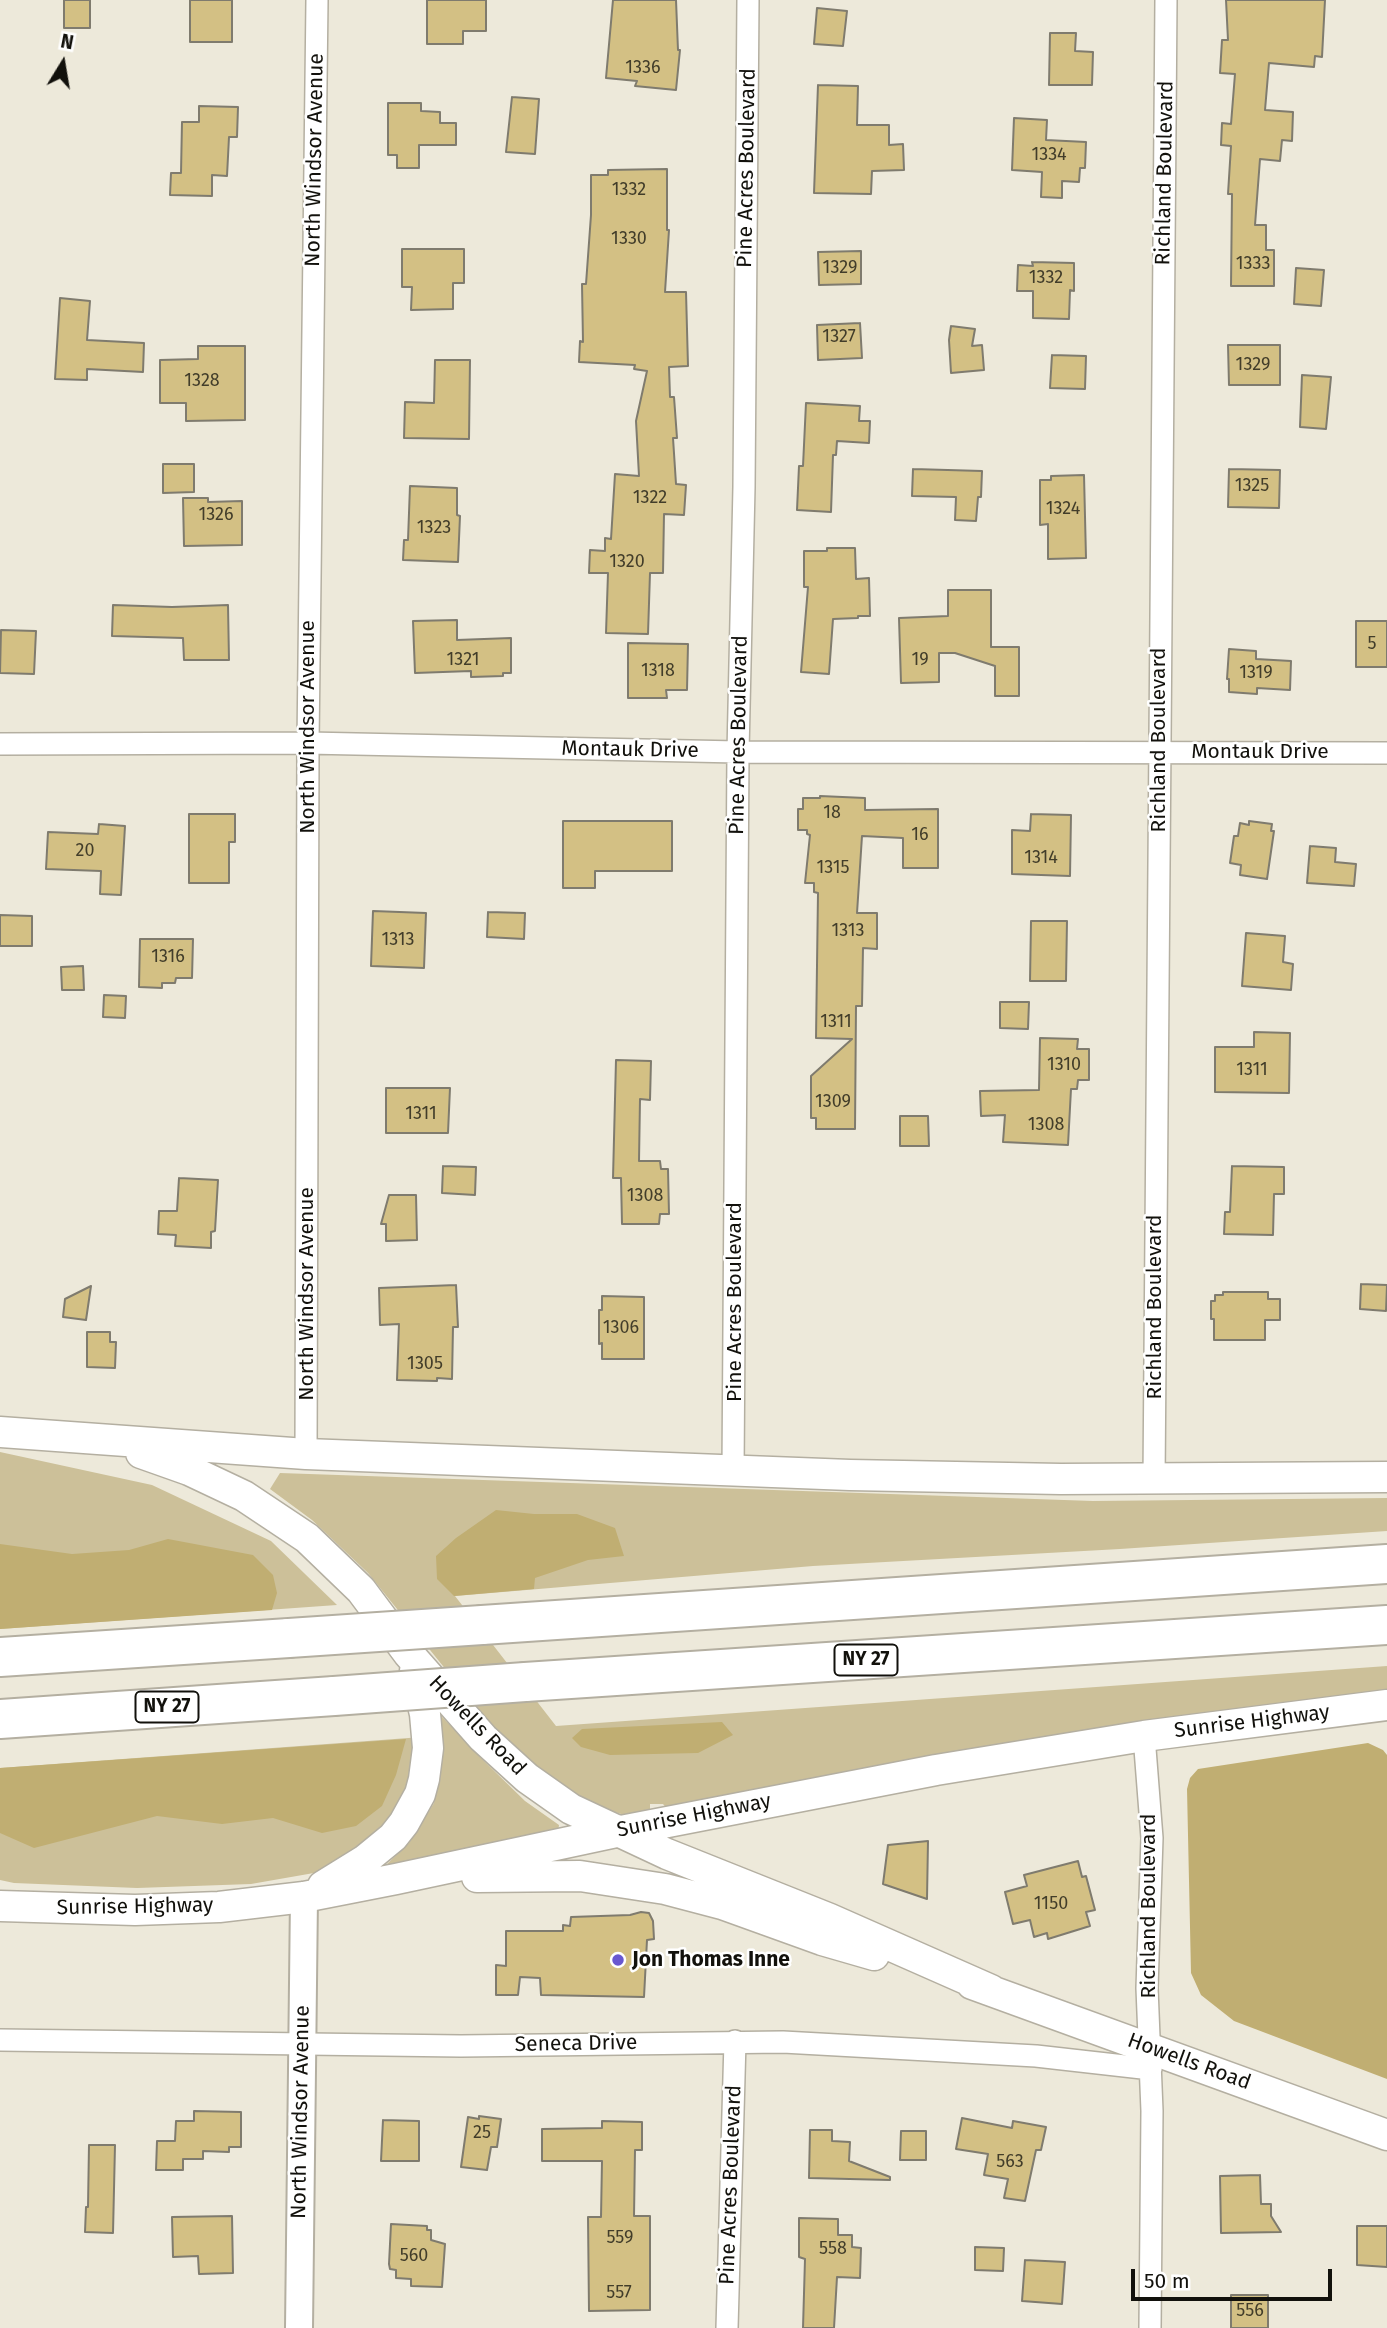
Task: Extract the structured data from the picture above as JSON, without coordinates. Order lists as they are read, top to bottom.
{
  "streets": {
    "highway": ["NY 27"],
    "main road": ["Sunrise Highway", "Howells Road"],
    "street": [
      "North Windsor Avenue",
      "Pine Acres Boulevard",
      "Richland Boulevard",
      "Montauk Drive",
      "Seneca Drive"
    ]
  },
  "crossings": [
    ["North Windsor Avenue", "Montauk Drive"],
    ["North Windsor Avenue", "Sunrise Highway"],
    ["North Windsor Avenue", "Seneca Drive"],
    ["Pine Acres Boulevard", "Montauk Drive"],
    ["Pine Acres Boulevard", "Seneca Drive"],
    ["Richland Boulevard", "Montauk Drive"],
    ["Richland Boulevard", "Sunrise Highway"],
    ["Richland Boulevard", "Howells Road"],
    ["Richland Boulevard", "Seneca Drive"],
    ["Sunrise Highway", "Howells Road"],
    ["Howells Road", "Seneca Drive"]
  ],
  "places": ["Jon Thomas Inne"],
  "house_numbers": [
    "1336",
    "1334",
    "1332",
    "1330",
    "1333",
    "1329",
    "1332",
    "1327",
    "1329",
    "1328",
    "1325",
    "1322",
    "1324",
    "1326",
    "1323",
    "1320",
    "5",
    "1321",
    "19",
    "1318",
    "1319",
    "18",
    "16",
    "20",
    "1314",
    "1315",
    "1313",
    "1313",
    "1316",
    "1311",
    "1310",
    "1311",
    "1309",
    "1311",
    "1308",
    "1308",
    "1306",
    "1305",
    "1150",
    "25",
    "563",
    "559",
    "558",
    "560",
    "557",
    "556"
  ],
  "scale_bar": "50 m",
  "north": "top"
}
